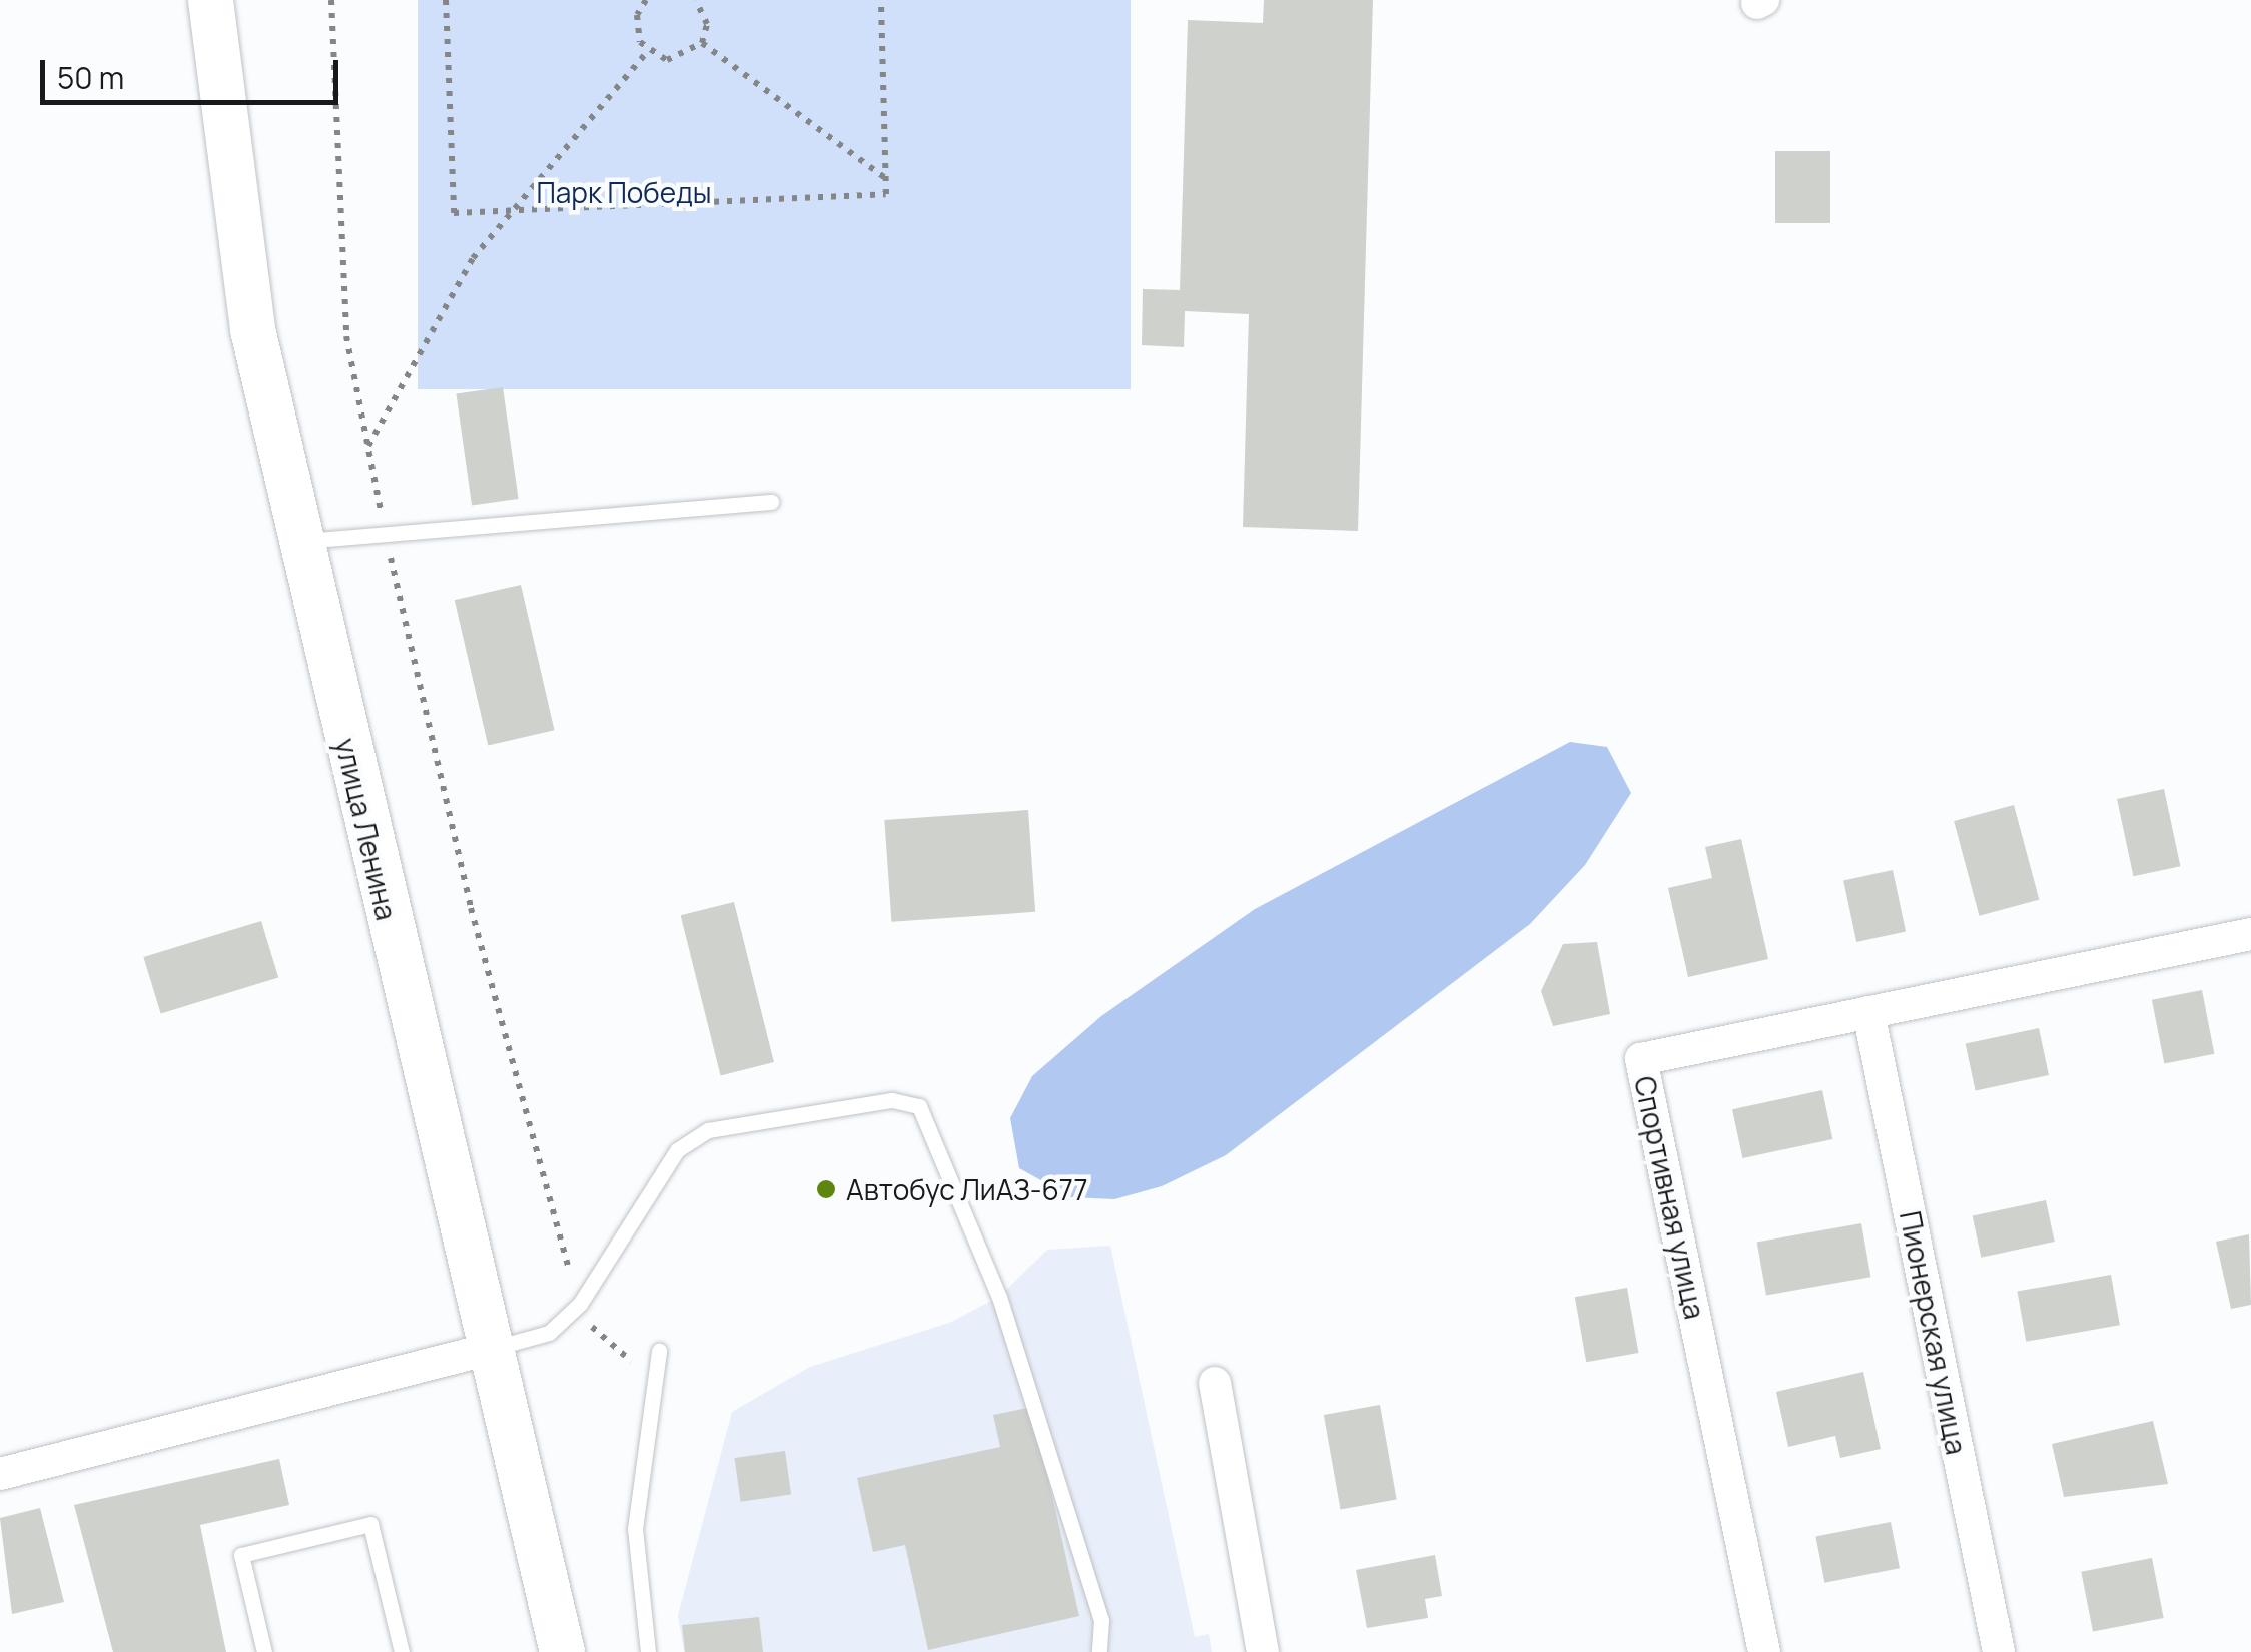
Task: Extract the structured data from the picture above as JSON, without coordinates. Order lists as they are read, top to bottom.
{
  "streets": {
    "main road": ["улица Ленина"],
    "street": ["Спортивная улица", "Пионерская улица"]
  },
  "crossings": [
    ["Спортивная улица", "Пионерская улица"]
  ],
  "parks": ["Парк Победы"],
  "places": ["Автобус ЛиАЗ-677"],
  "scale_bar": "50 m"
}
